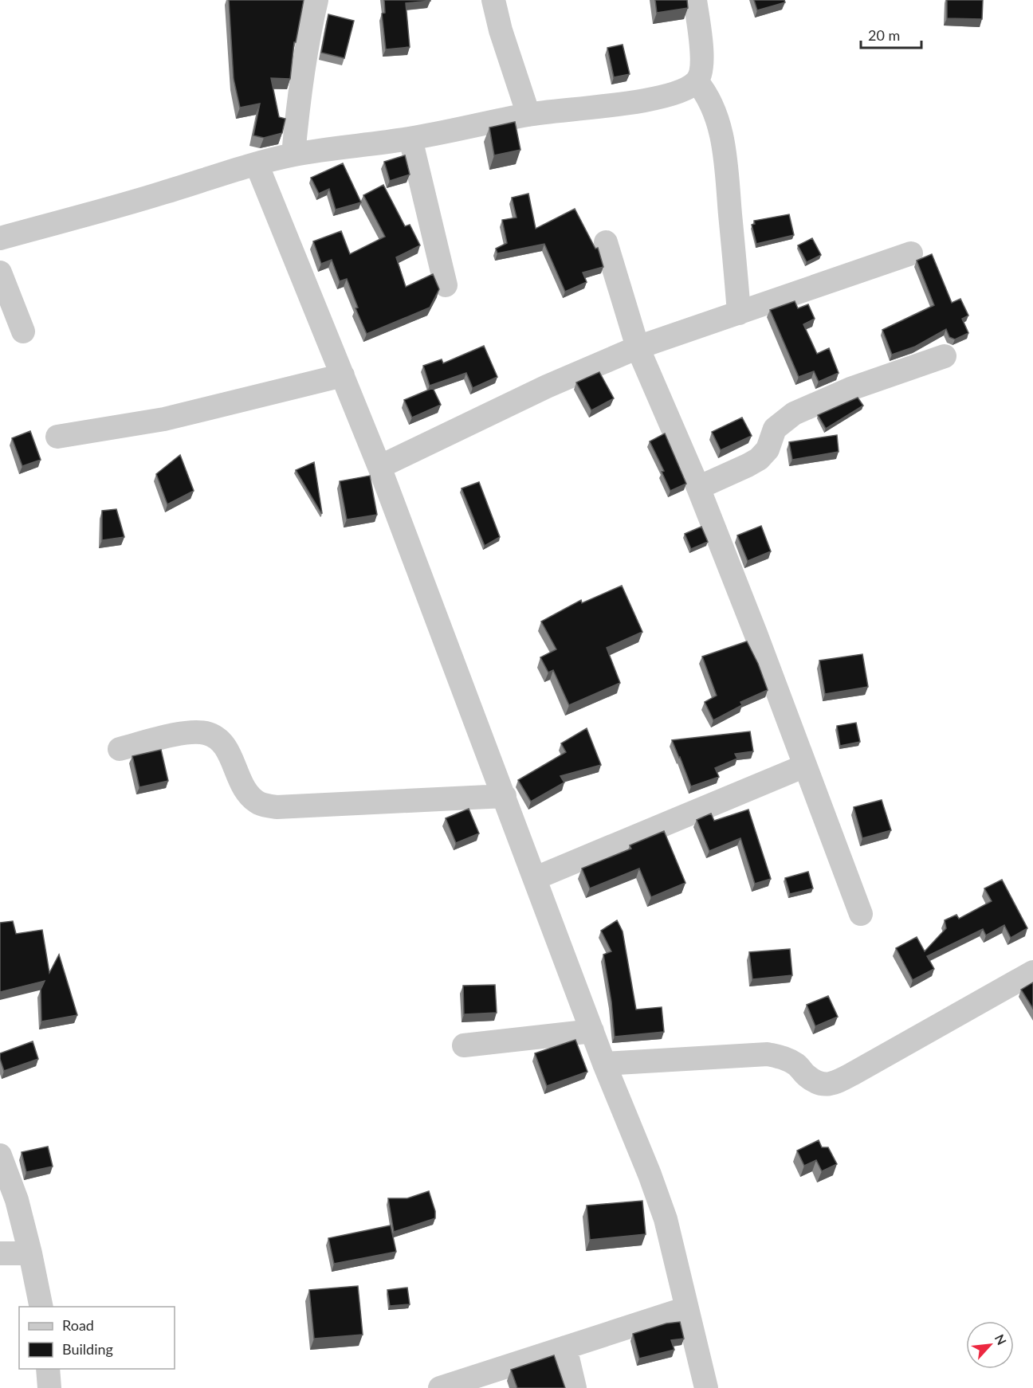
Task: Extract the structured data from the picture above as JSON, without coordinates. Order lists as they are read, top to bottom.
{
  "legend": ["Road", "Building"],
  "scale_bar": "20 m",
  "north": "top right"
}
